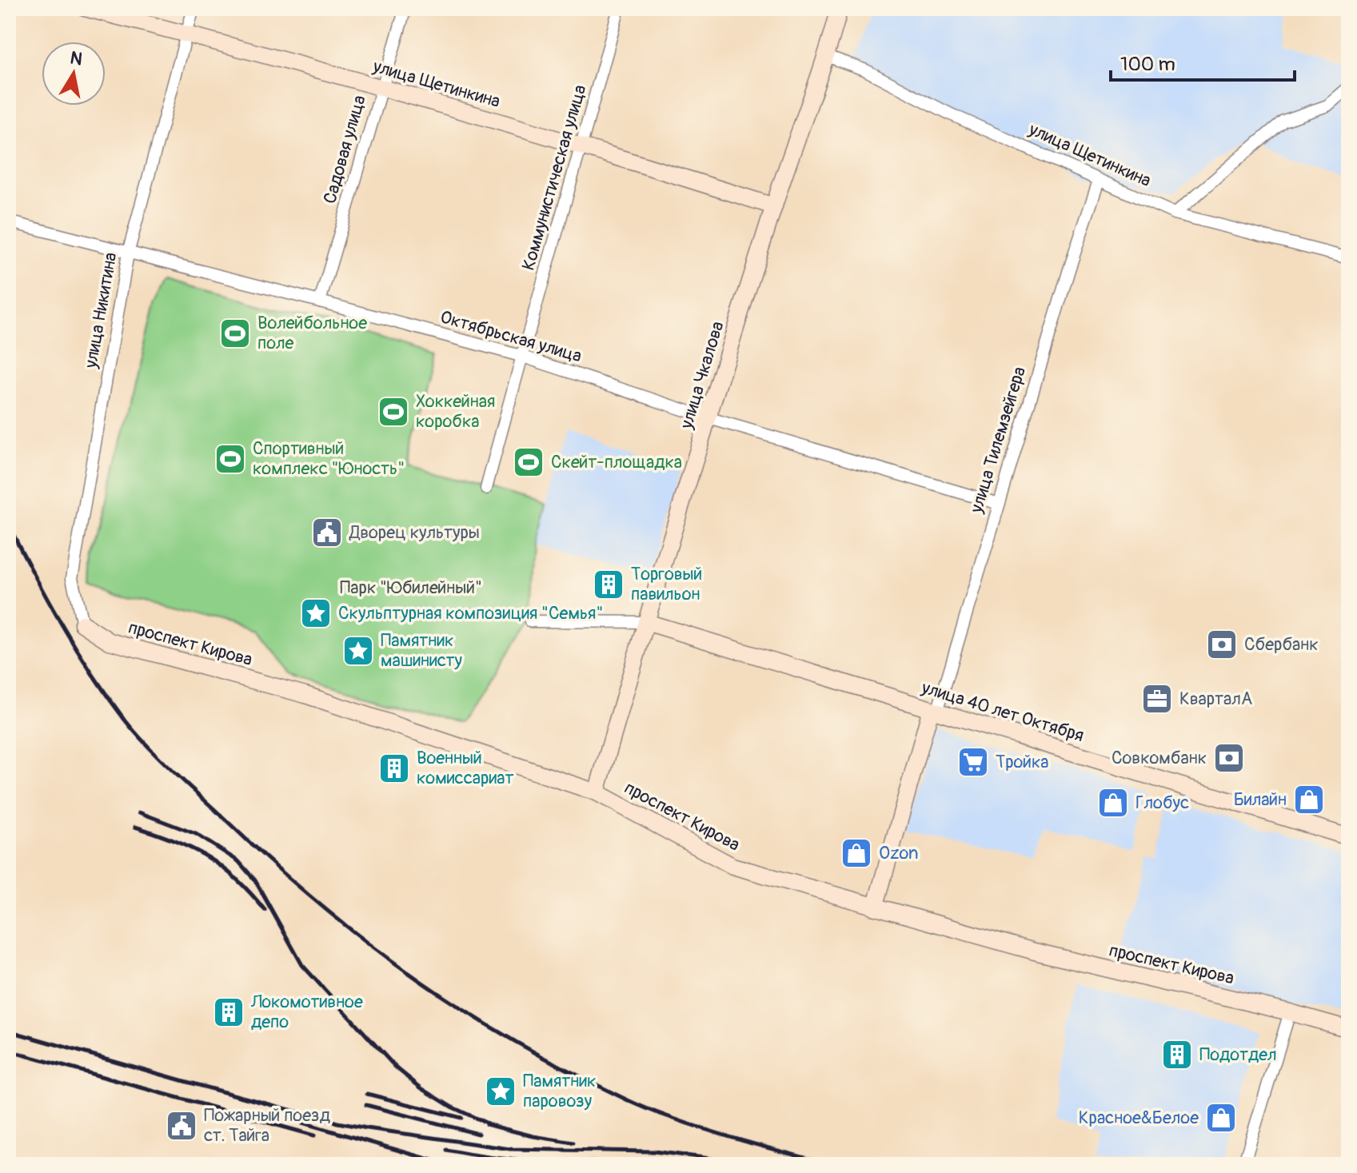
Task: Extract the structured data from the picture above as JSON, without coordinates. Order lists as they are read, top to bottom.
{
  "streets": {
    "street": [
      "улица Щетинкина",
      "Садовая улица",
      "Коммунистическая улица",
      "улица Никитина",
      "Октябрьская улица",
      "улица Чкалова",
      "улица Тилемзейгера",
      "проспект Кирова",
      "улица 40 лет Октября"
    ]
  },
  "crossings": [
    ["улица Щетинкина", "Садовая улица"],
    ["улица Щетинкина", "Коммунистическая улица"],
    ["улица Щетинкина", "улица Никитина"],
    ["улица Щетинкина", "улица Чкалова"],
    ["улица Щетинкина", "улица Тилемзейгера"],
    ["Садовая улица", "Октябрьская улица"],
    ["Коммунистическая улица", "Октябрьская улица"],
    ["улица Никитина", "Октябрьская улица"],
    ["улица Никитина", "проспект Кирова"],
    ["Октябрьская улица", "улица Чкалова"],
    ["Октябрьская улица", "улица Тилемзейгера"],
    ["улица Чкалова", "проспект Кирова"],
    ["улица Чкалова", "улица 40 лет Октября"],
    ["улица Тилемзейгера", "проспект Кирова"],
    ["улица Тилемзейгера", "улица 40 лет Октября"]
  ],
  "parks": ["Парк \"Юбилейный\""],
  "places": {
    "sports": [
      "Волейбольное поле",
      "Хоккейная коробка",
      "Спортивный комплекс \"Юность\"",
      "Скейт-площадка"
    ],
    "public building": ["Дворец культуры", "Пожарный поезд ст. Тайга"],
    "building": [
      "Торговый павильон",
      "Военный комиссариат",
      "Локомотивное депо",
      "Подотдел"
    ],
    "place": ["Скульптурная композиция \"Семья\"", "Памятник машинисту", "Памятник паровозу"],
    "bank": ["Сбербанк", "Совкомбанк"],
    "office": ["КварталА"],
    "supermarket": ["Тройка"],
    "shop": [
      "Билайн",
      "Глобус",
      "Ozon",
      "Красное&Белое"
    ]
  },
  "scale_bar": "100 m",
  "north": "top"
}
